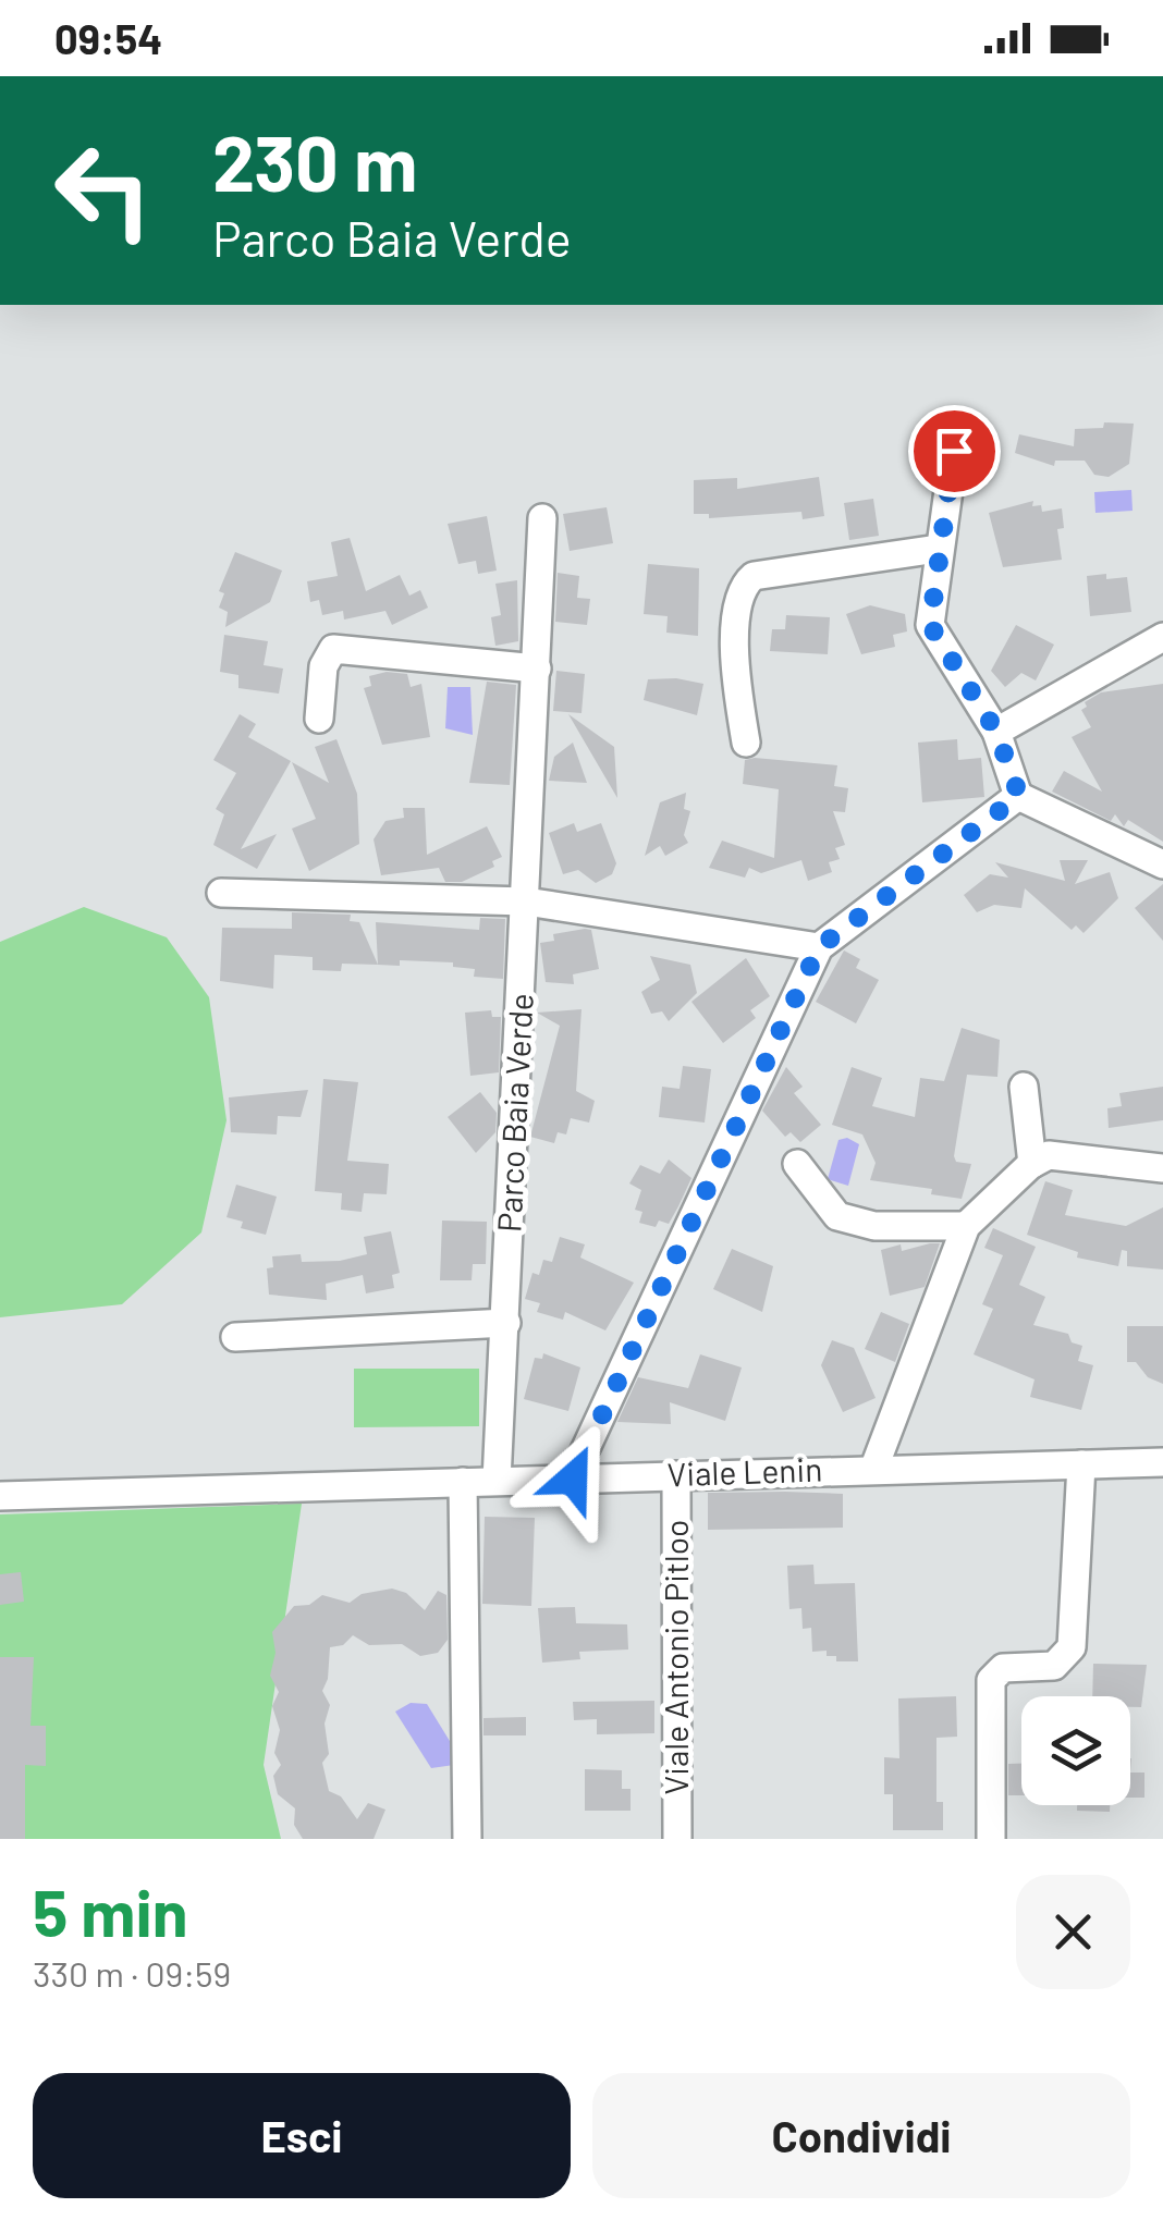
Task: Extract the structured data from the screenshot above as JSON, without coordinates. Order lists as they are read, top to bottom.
{
  "streets": {
    "street": ["Parco Baia Verde", "Viale Lenin", "Viale Antonio Pitloo"]
  },
  "crossings": [
    ["Parco Baia Verde", "Viale Lenin"],
    ["Viale Lenin", "Viale Antonio Pitloo"]
  ],
  "page": {
    "status": "09:54",
    "turn": ["230 m", "Parco Baia Verde"],
    "heading": ["5 min", "330 m · 09:59"],
    "buttons": ["Esci", "Condividi"]
  }
}
